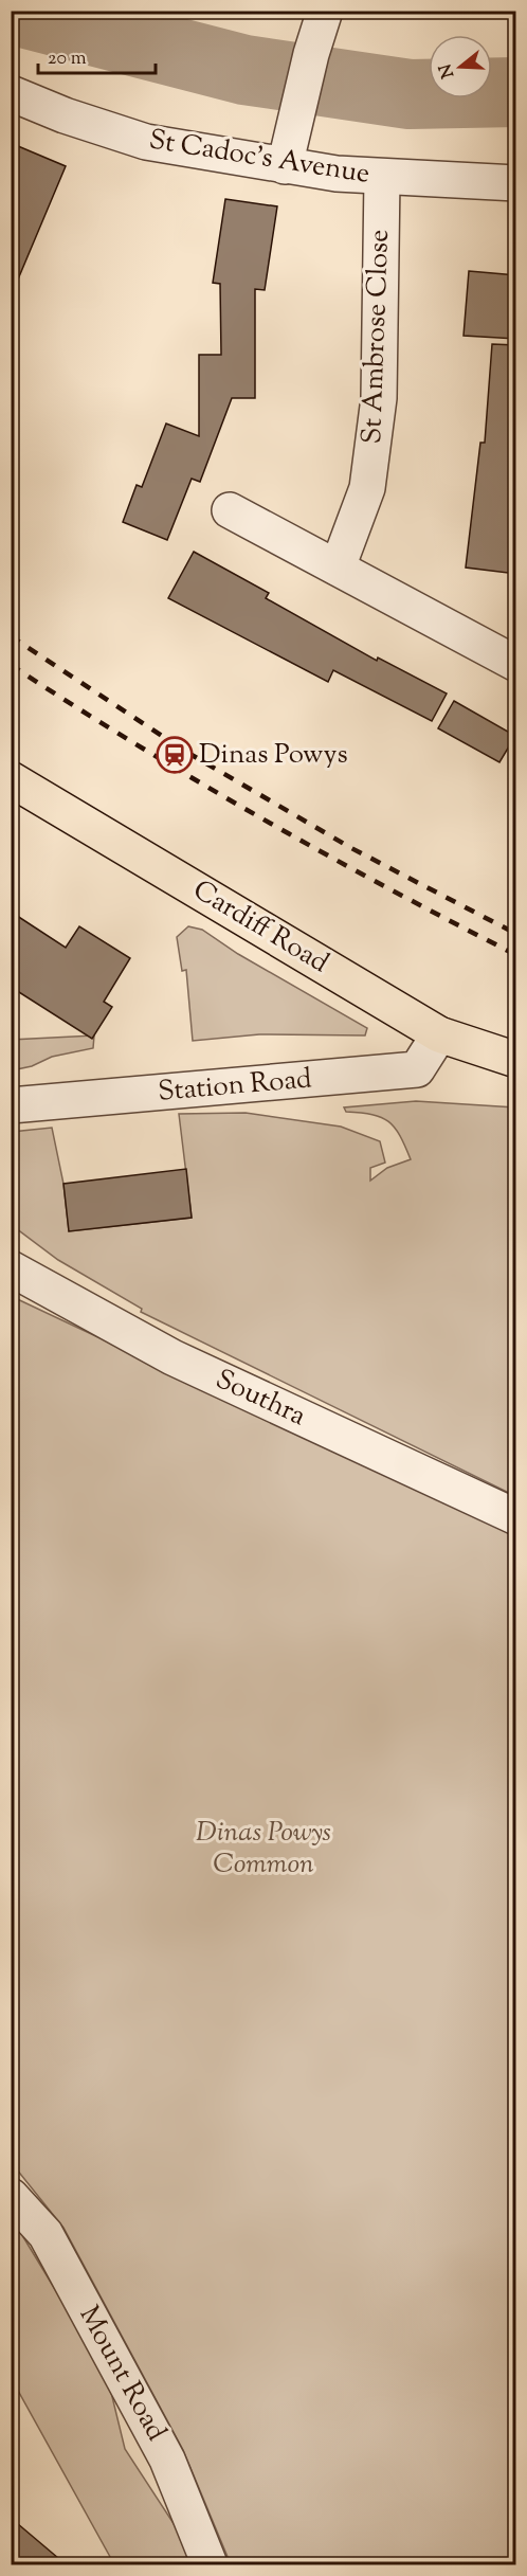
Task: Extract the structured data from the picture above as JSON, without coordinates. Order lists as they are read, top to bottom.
{
  "streets": {
    "main road": ["Cardiff Road"],
    "street": [
      "St Cadoc's Avenue",
      "St Ambrose Close",
      "Station Road",
      "Southra",
      "Mount Road"
    ]
  },
  "crossings": [
    ["St Cadoc's Avenue", "St Ambrose Close"],
    ["Cardiff Road", "Station Road"]
  ],
  "parks": ["Dinas Powys Common"],
  "places": {
    "station": ["Dinas Powys"]
  },
  "scale_bar": "20 m",
  "north": "left"
}
